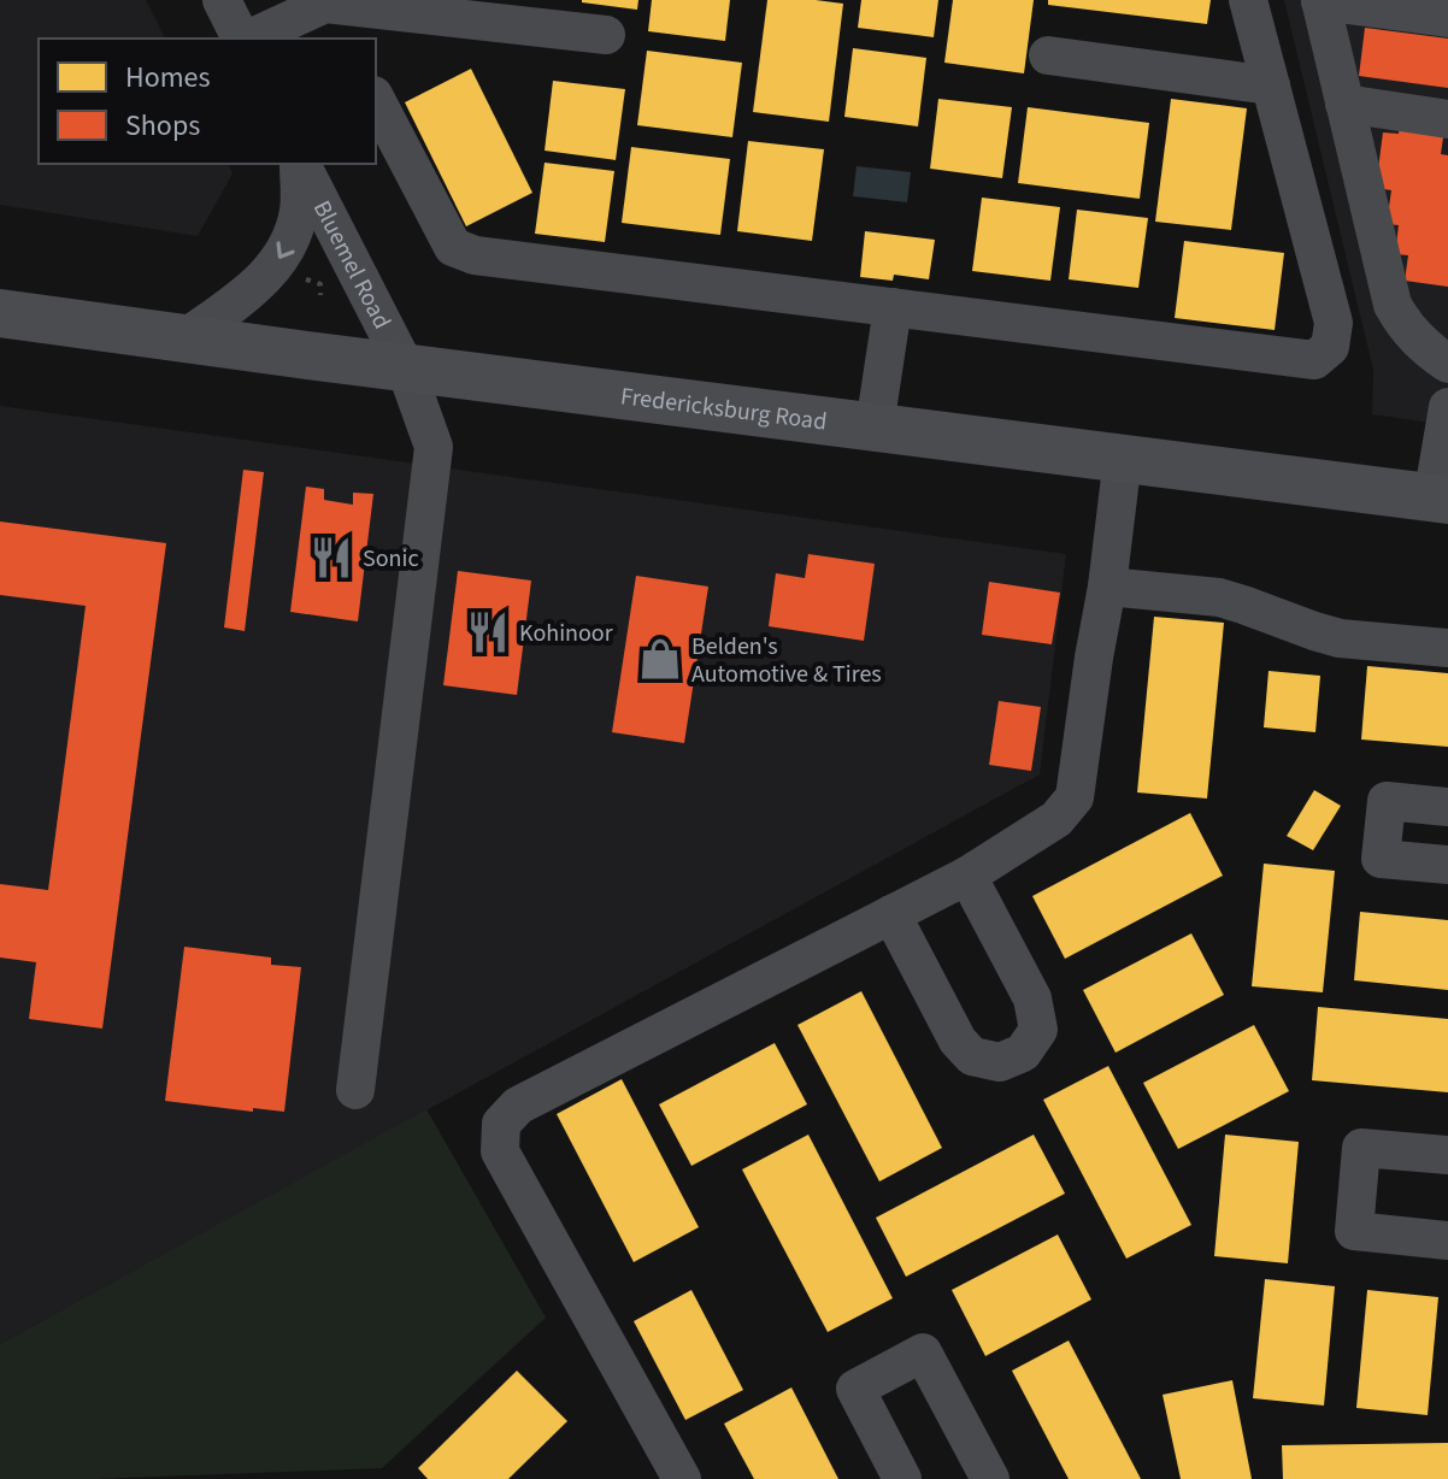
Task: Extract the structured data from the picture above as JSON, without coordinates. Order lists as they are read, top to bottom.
{
  "streets": {
    "main road": ["Fredericksburg Road"],
    "street": ["Bluemel Road"]
  },
  "crossings": [
    ["Bluemel Road", "Fredericksburg Road"]
  ],
  "places": {
    "restaurant": ["Sonic", "Kohinoor"],
    "shop": ["Belden's Automotive & Tires"]
  },
  "legend": ["Homes", "Shops"]
}
